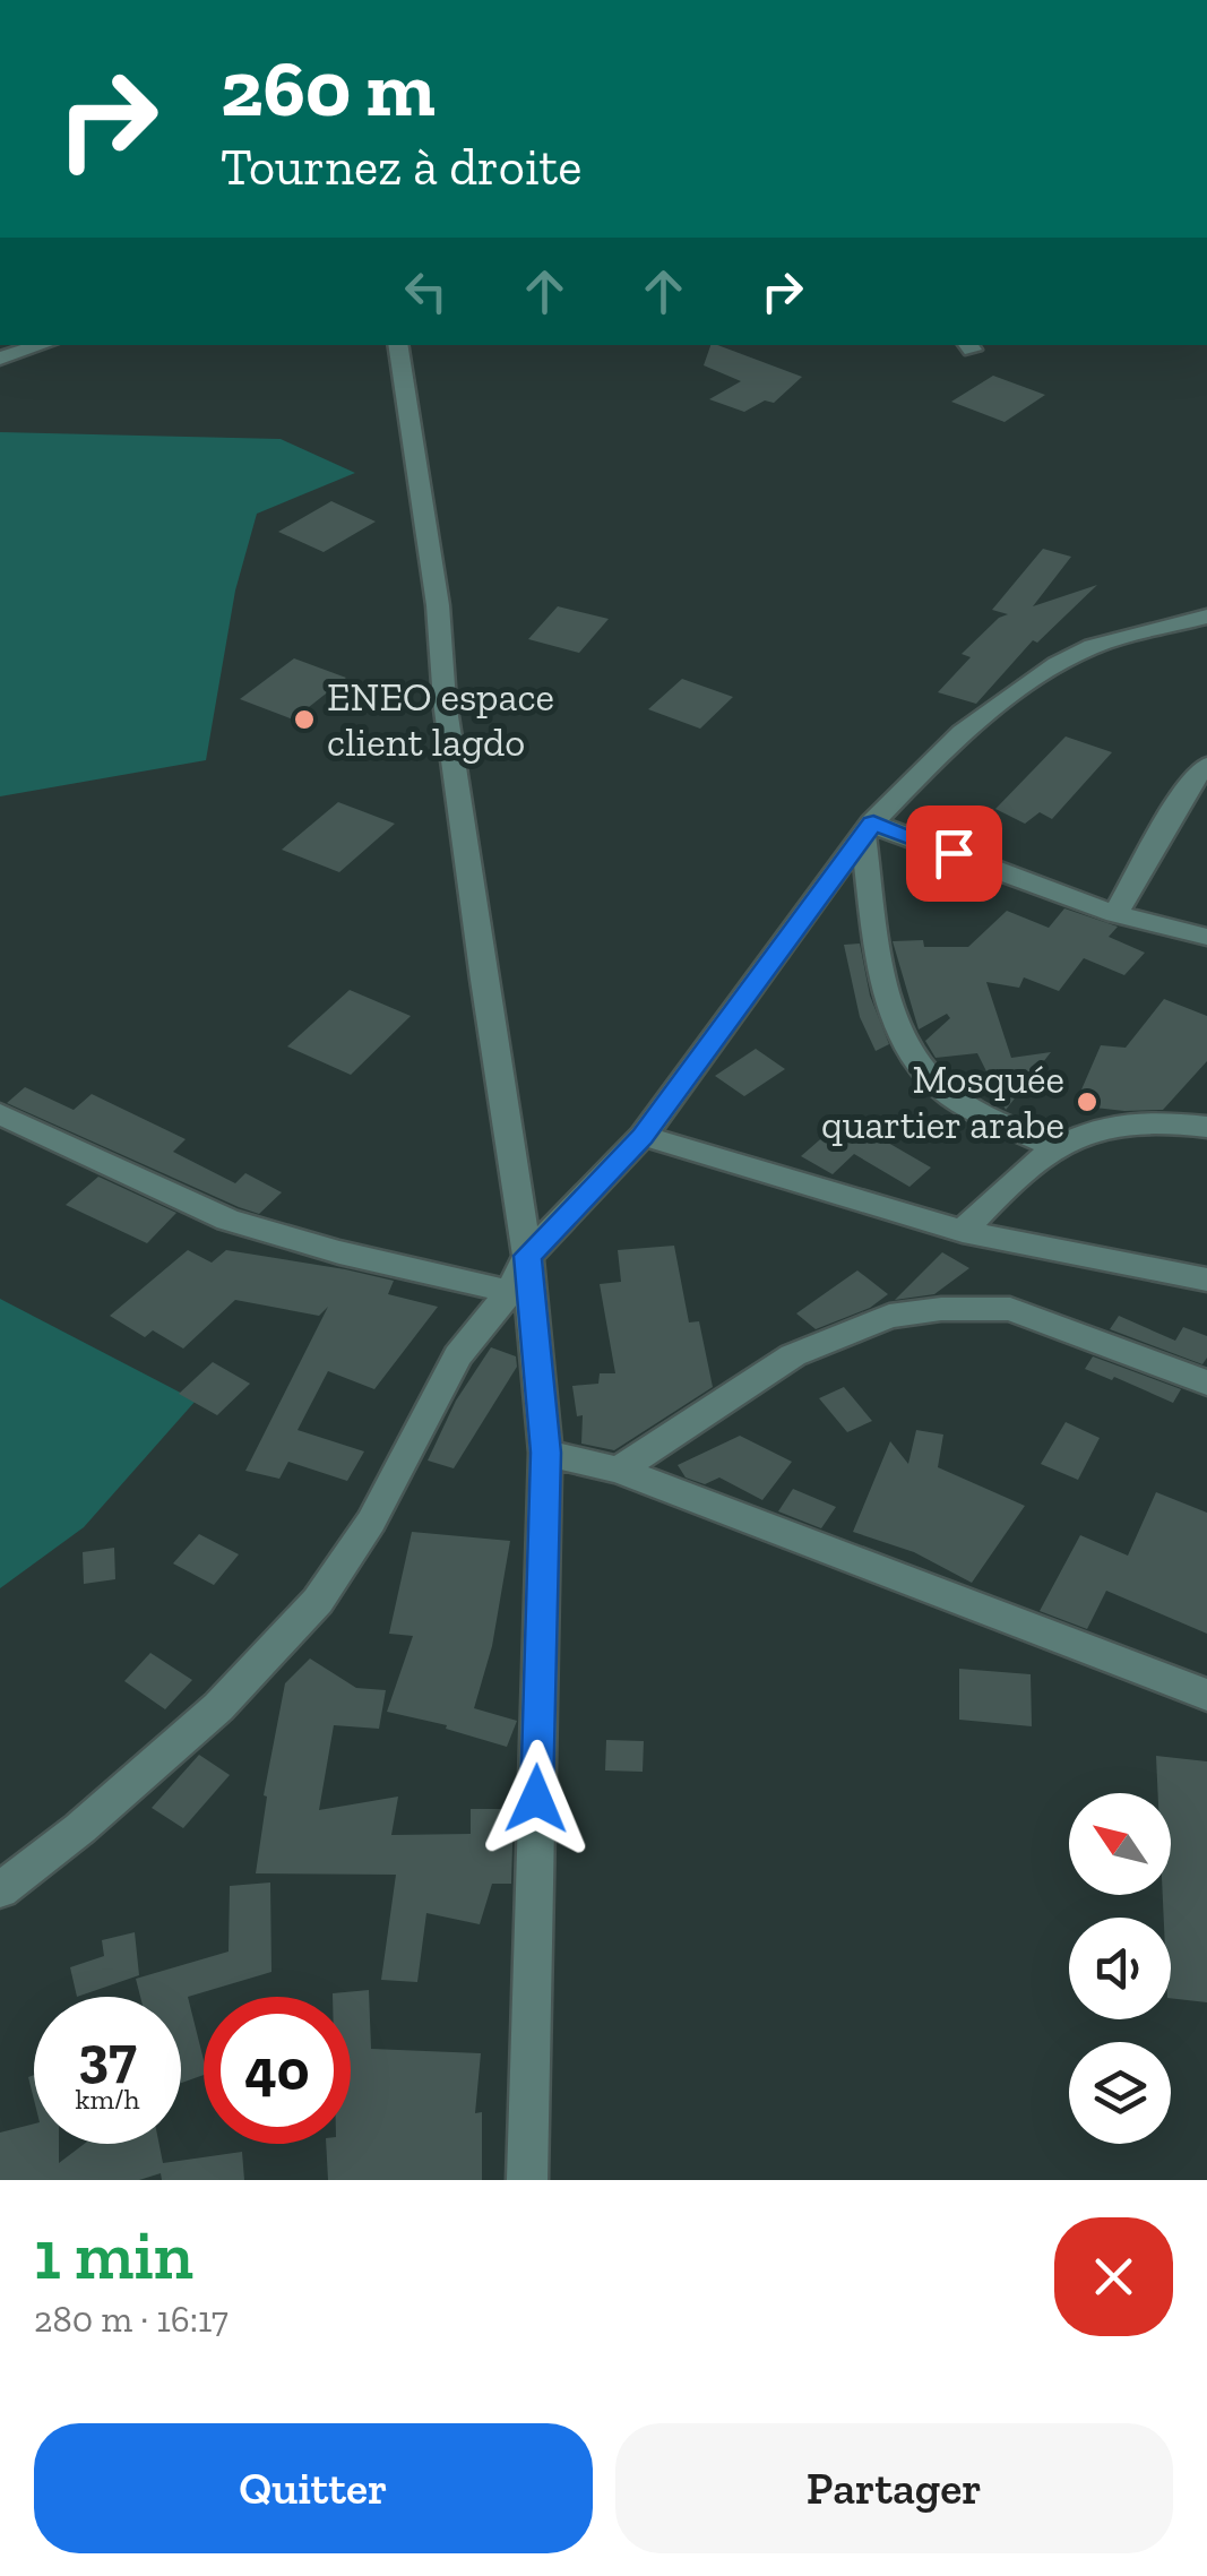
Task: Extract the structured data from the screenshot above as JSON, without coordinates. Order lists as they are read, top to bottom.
{
  "places": ["ENEO espace client lagdo", "Mosquée quartier arabe"],
  "north": "top left",
  "page": {
    "turn": ["260 m", "Tournez à droite"],
    "speed": "37 km/h",
    "limit": "40",
    "heading": ["1 min", "280 m · 16:17"],
    "buttons": ["Quitter", "Partager"]
  }
}
